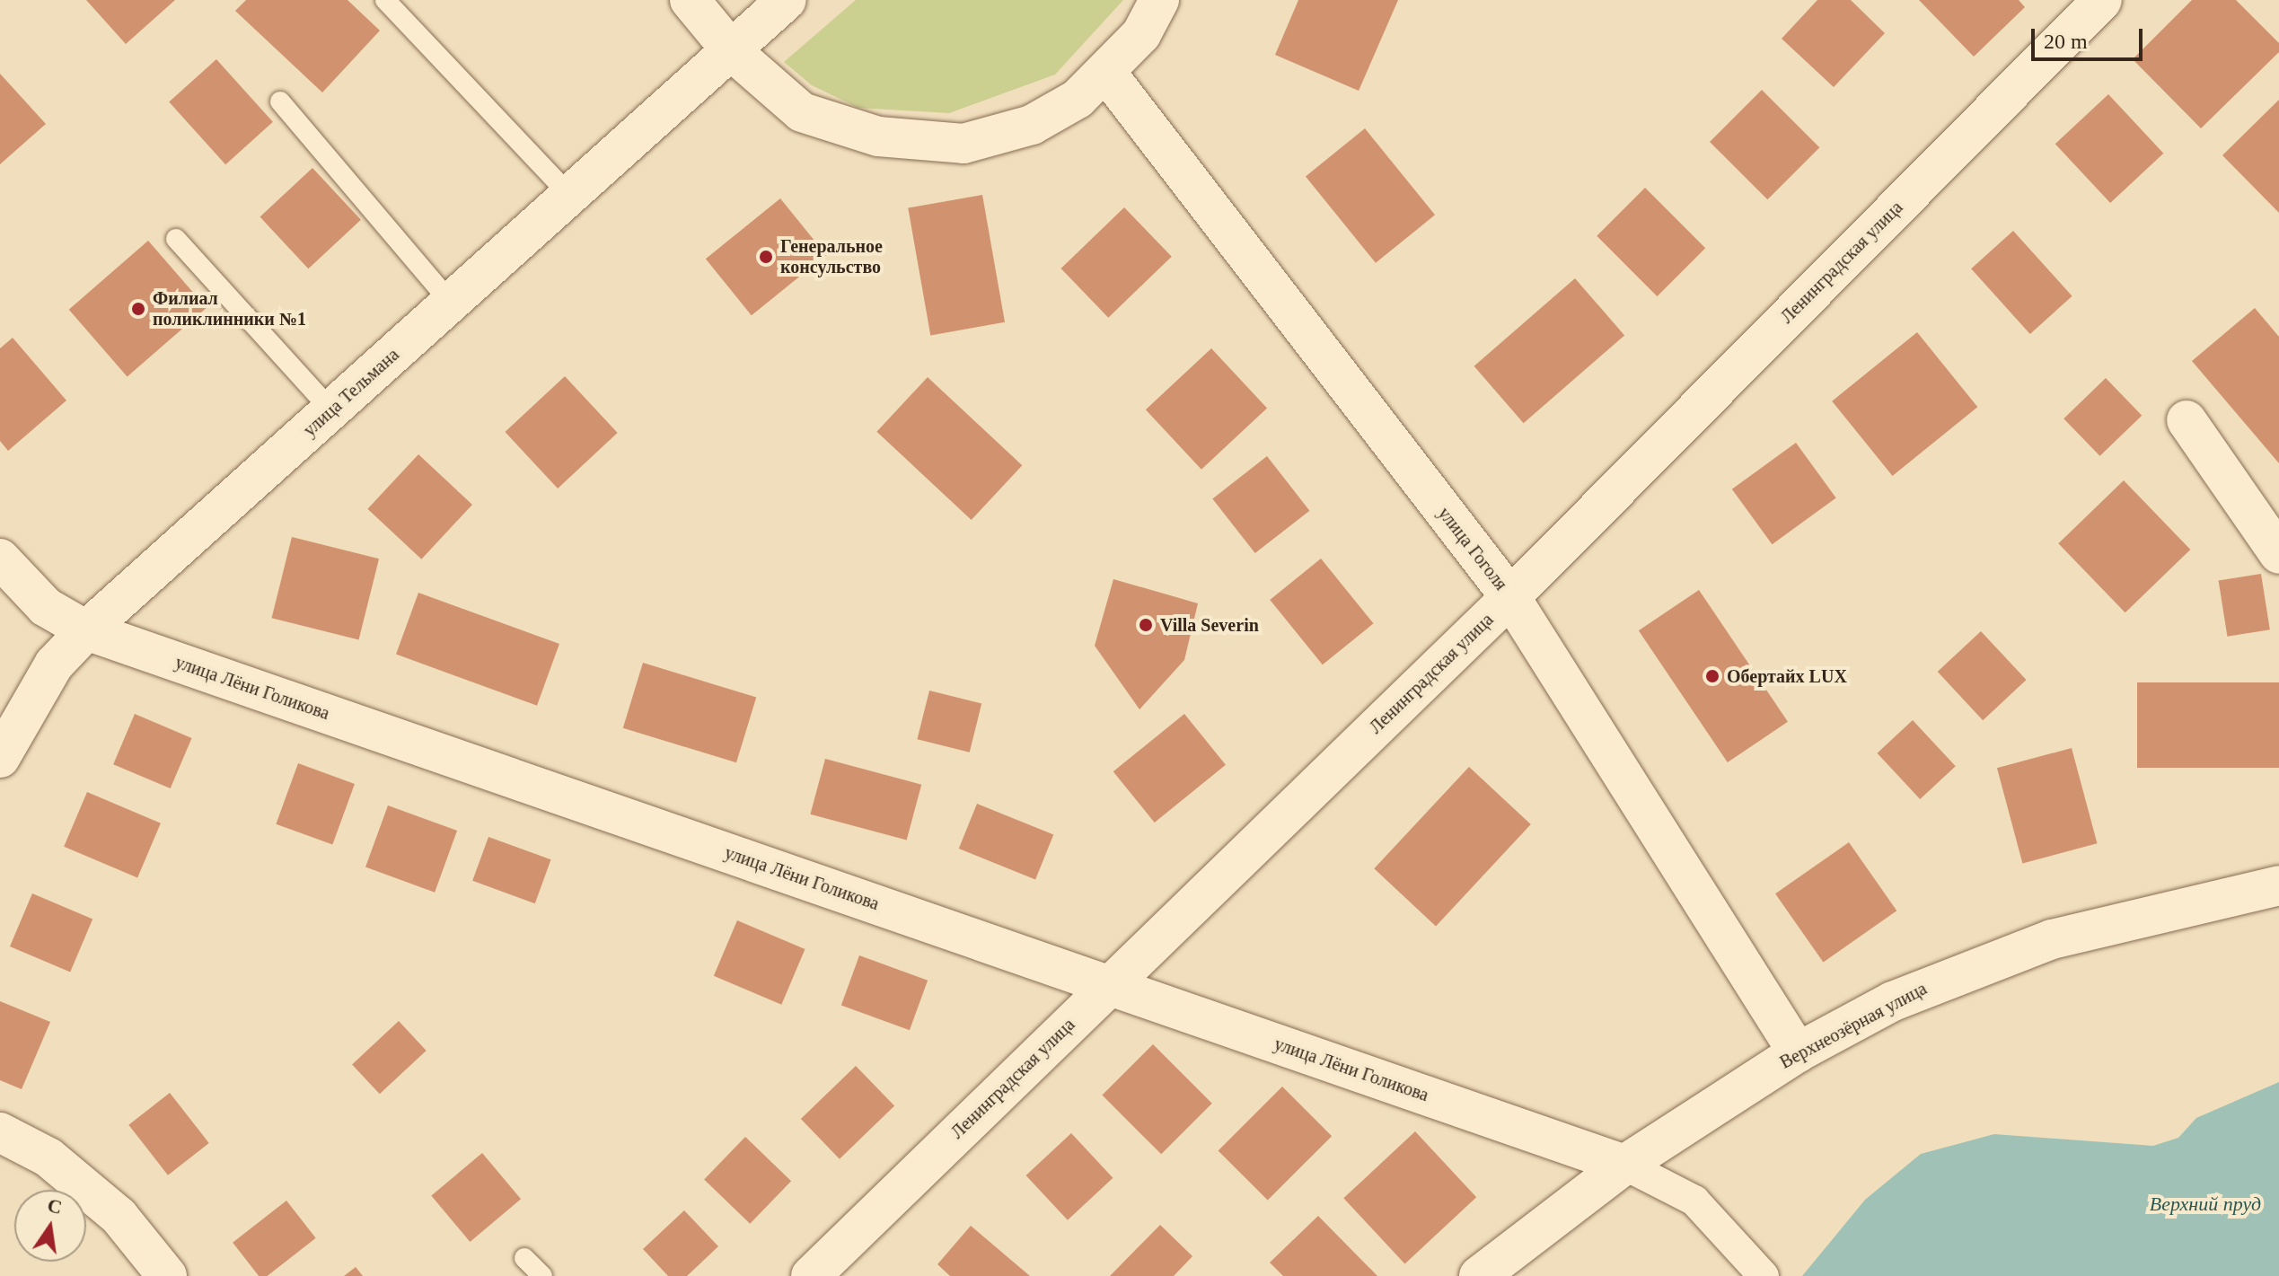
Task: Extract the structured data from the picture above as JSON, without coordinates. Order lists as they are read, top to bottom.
{
  "streets": {
    "street": [
      "Ленинградская улица",
      "улица Тельмана",
      "улица Гоголя",
      "улица Лёни Голикова",
      "Верхнеозёрная улица"
    ]
  },
  "crossings": [
    ["Ленинградская улица", "улица Гоголя"],
    ["Ленинградская улица", "улица Лёни Голикова"],
    ["улица Тельмана", "улица Лёни Голикова"],
    ["улица Гоголя", "Верхнеозёрная улица"],
    ["улица Лёни Голикова", "Верхнеозёрная улица"]
  ],
  "water": ["Верхний пруд"],
  "places": [
    "Генеральное консульство",
    "Филиал поликлинники №1",
    "Villa Severin",
    "Обертайх LUX"
  ],
  "scale_bar": "20 m",
  "north": "top"
}
